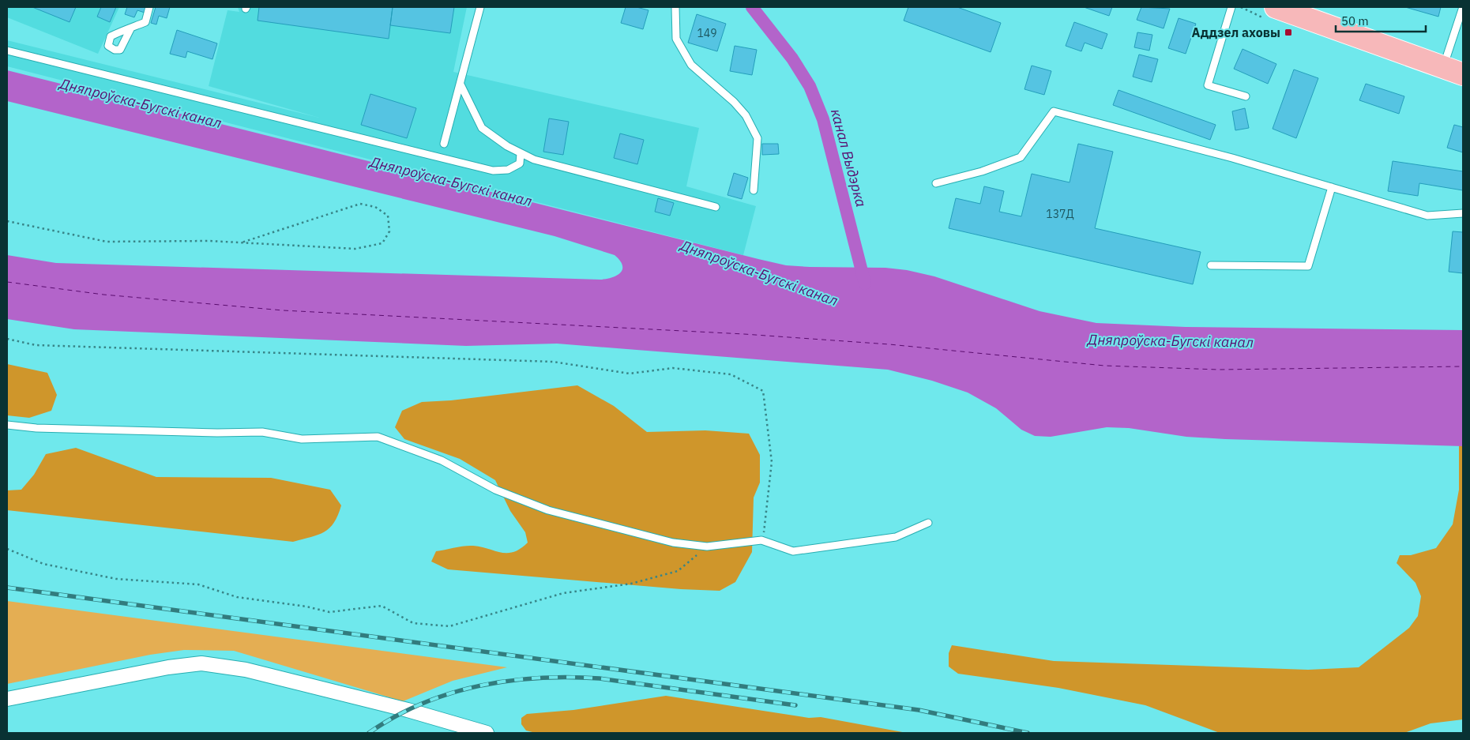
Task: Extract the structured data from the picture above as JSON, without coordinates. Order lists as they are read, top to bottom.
{
  "water": ["Дняпроўска-Бугскі канал", "канал Выдэрка"],
  "places": {
    "transit": ["Аддзел аховы"]
  },
  "house_numbers": ["149", "137Д"],
  "scale_bar": "50 m"
}
